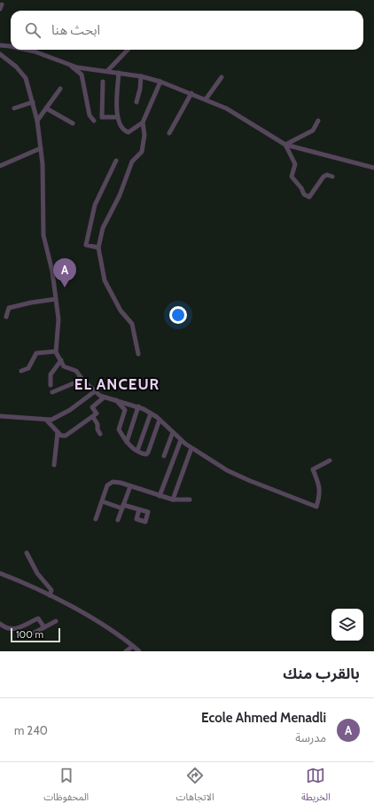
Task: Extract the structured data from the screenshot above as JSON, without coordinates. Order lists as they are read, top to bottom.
{
  "districts": ["EL ANCEUR"],
  "scale_bar": "100 m",
  "page": {
    "search": "ابحث هنا",
    "pins": "A",
    "scale": "100 m",
    "heading": "بالقرب منك",
    "list": [
      {
        "mark": "A",
        "name": "Ecole Ahmed Menadli",
        "note": "مدرسة",
        "value": "240 m"
      }
    ],
    "nav": ["الخريطة", "الاتجاهات", "المحفوظات"]
  }
}
